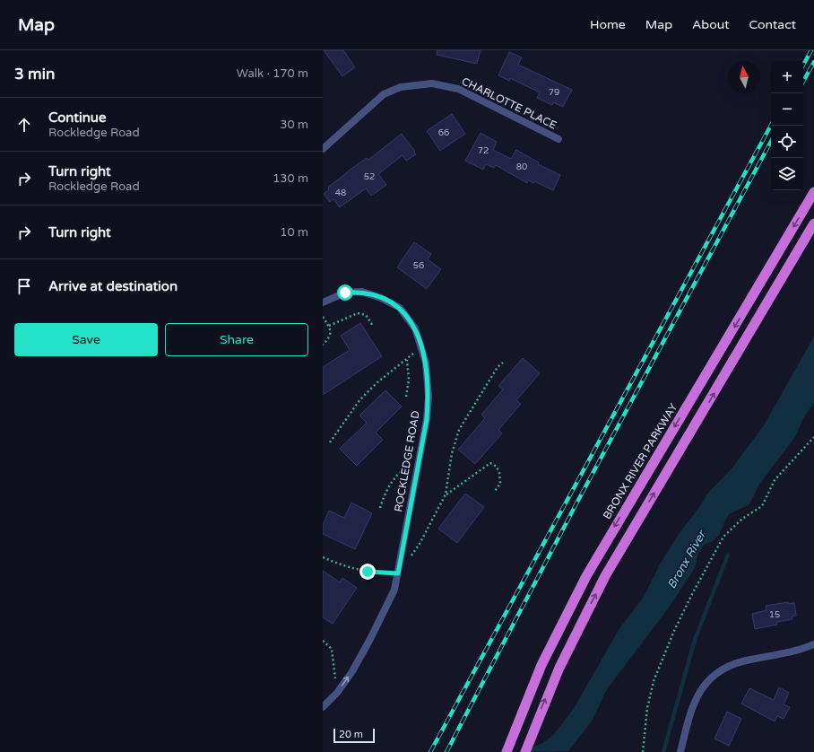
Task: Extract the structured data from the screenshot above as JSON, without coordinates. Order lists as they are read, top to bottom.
{
  "streets": {
    "highway": ["BRONX RIVER PARKWAY"],
    "street": ["CHARLOTTE PLACE", "ROCKLEDGE ROAD"]
  },
  "water": ["Bronx River"],
  "house_numbers": [
    "79",
    "66",
    "72",
    "80",
    "52",
    "48",
    "56",
    "15"
  ],
  "scale_bar": "20 m",
  "north": "top",
  "page": {
    "header": "Map",
    "nav": [
      "Home",
      "Map",
      "About",
      "Contact"
    ],
    "heading": ["3 min", "Walk · 170 m"],
    "map_buttons": ["+", "−"],
    "list": [
      ["Continue", "Rockledge Road", "30 m"],
      ["Turn right", "Rockledge Road", "130 m"],
      ["Turn right", "10 m"],
      "Arrive at destination"
    ],
    "buttons": ["Save", "Share"],
    "scale": "20 m"
  }
}
